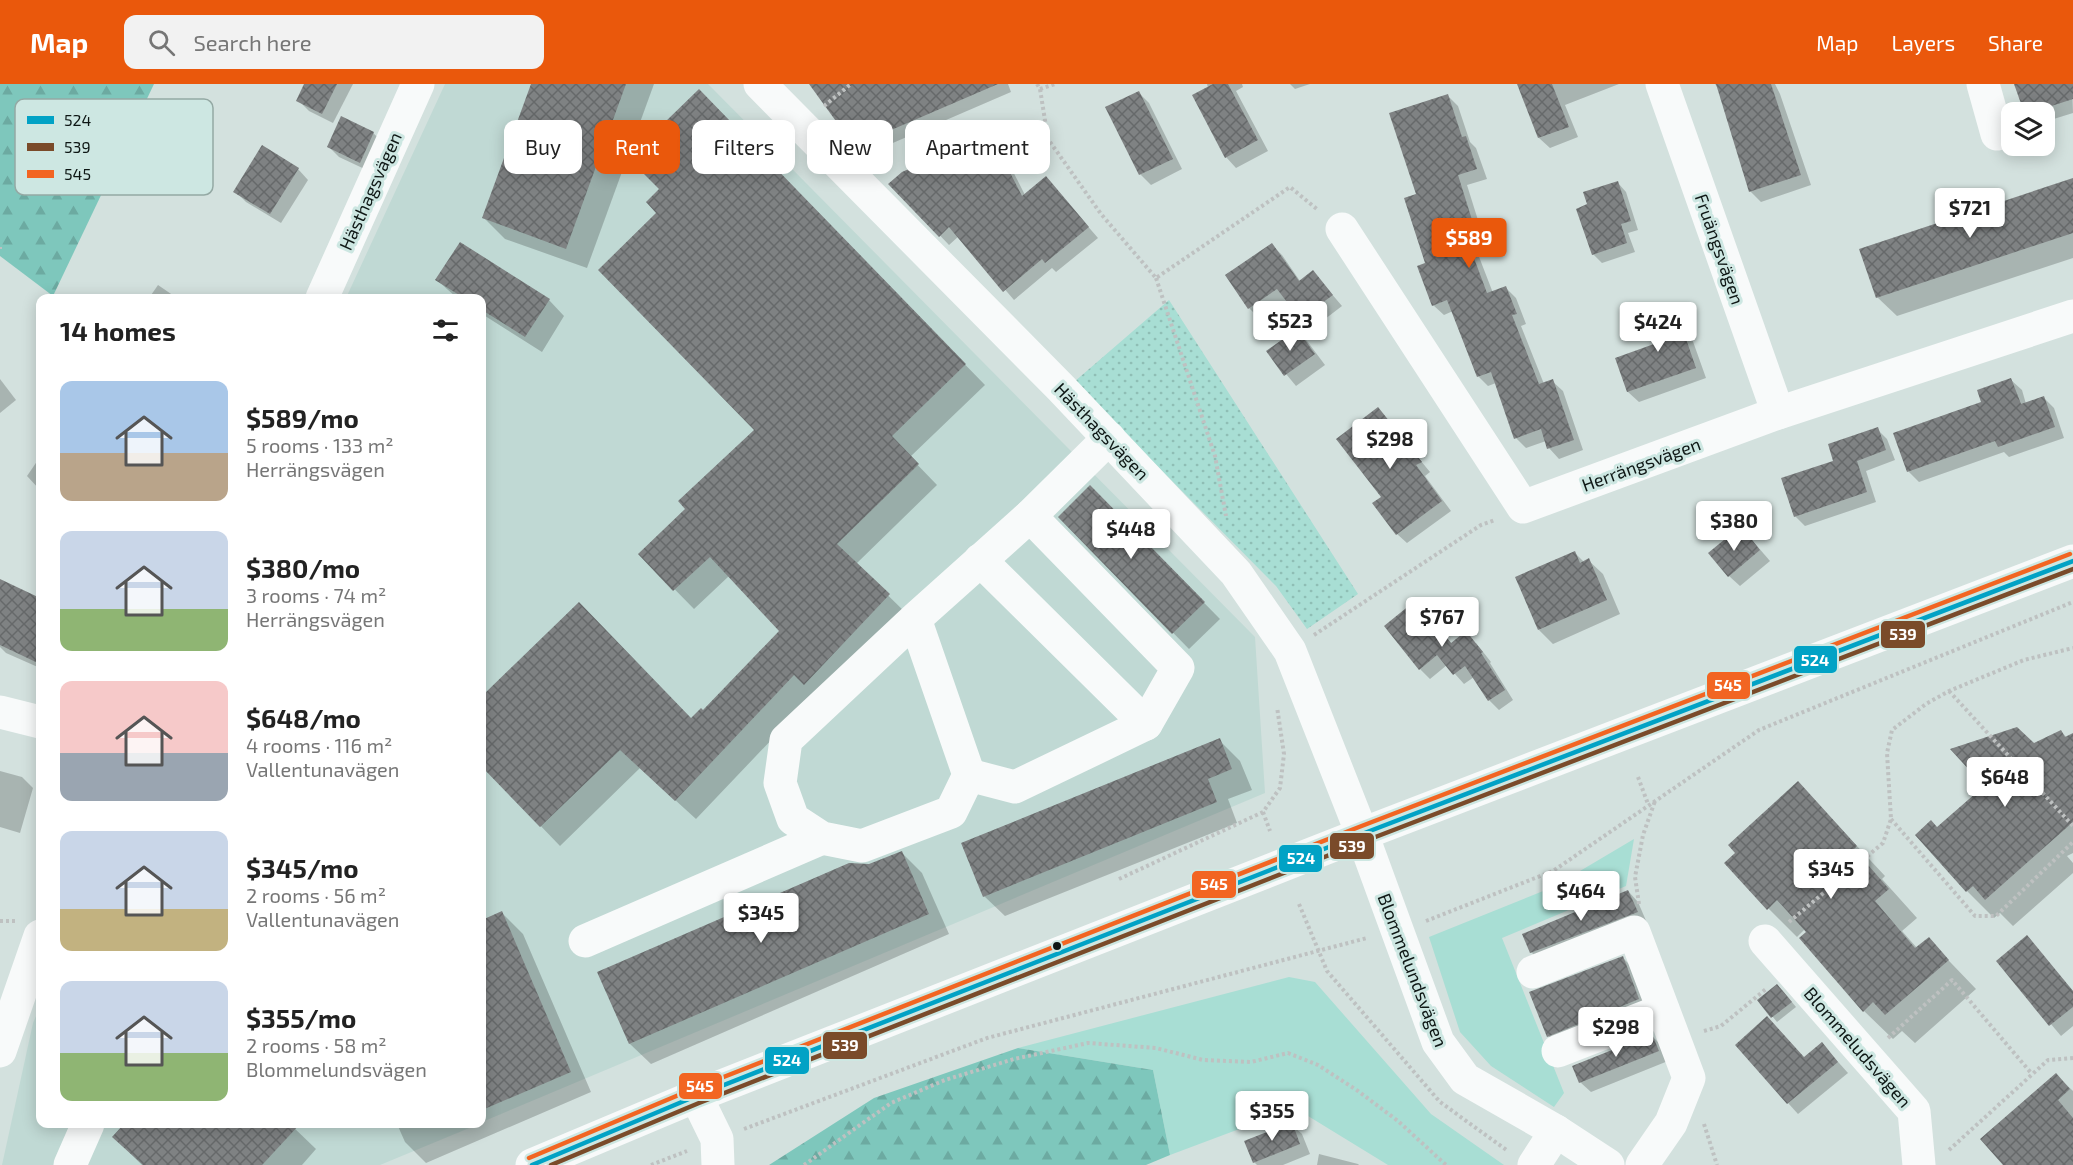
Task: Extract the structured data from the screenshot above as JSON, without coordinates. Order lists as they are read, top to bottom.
{
  "streets": {
    "street": [
      "Hästhagsvägen",
      "Fruängsvägen",
      "Herrängsvägen",
      "Blommelundsvägen",
      "Blommeludsvägen"
    ]
  },
  "crossings": [
    ["Hästhagsvägen", "Blommelundsvägen"],
    ["Fruängsvägen", "Herrängsvägen"]
  ],
  "lines": ["transit line 545", "transit line 524", "transit line 539"],
  "legend": ["524", "539", "545"],
  "page": {
    "header": "Map",
    "search": "Search here",
    "nav": ["Map", "Layers", "Share"],
    "chip": [
      "Buy",
      "Rent",
      "Filters",
      "New",
      "Apartment"
    ],
    "price": [
      "$721",
      "$589",
      "$523",
      "$424",
      "$298",
      "$380",
      "$448",
      "$767",
      "$648",
      "$345",
      "$464",
      "$345",
      "$298",
      "$355"
    ],
    "heading": "14 homes",
    "list": [
      {
        "name": "$589/mo",
        "note": "5 rooms · 133 m² · Herrängsvägen"
      },
      {
        "name": "$380/mo",
        "note": "3 rooms · 74 m² · Herrängsvägen"
      },
      {
        "name": "$648/mo",
        "note": "4 rooms · 116 m² · Vallentunavägen"
      },
      {
        "name": "$345/mo",
        "note": "2 rooms · 56 m² · Vallentunavägen"
      },
      {
        "name": "$355/mo",
        "note": "2 rooms · 58 m² · Blommelundsvägen"
      }
    ]
  }
}
